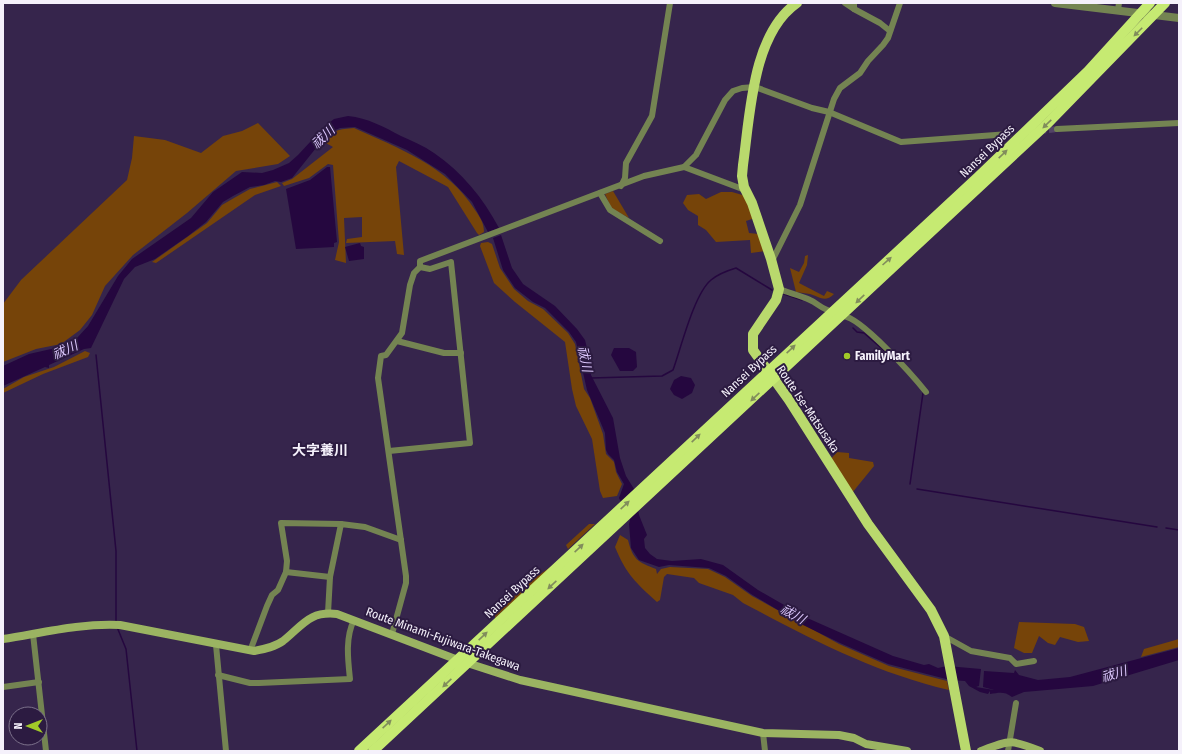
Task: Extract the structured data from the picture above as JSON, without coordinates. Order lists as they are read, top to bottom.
{
  "streets": {
    "highway": ["Nansei Bypass"],
    "main road": ["Route Ise-Matsusaka", "Route Minami-Fujiwara-Takegawa"]
  },
  "crossings": [
    ["Nansei Bypass", "Route Ise-Matsusaka"],
    ["Nansei Bypass", "Route Minami-Fujiwara-Takegawa"]
  ],
  "districts": ["大字養川"],
  "water": ["祓川"],
  "places": ["FamilyMart"],
  "north": "left"
}
